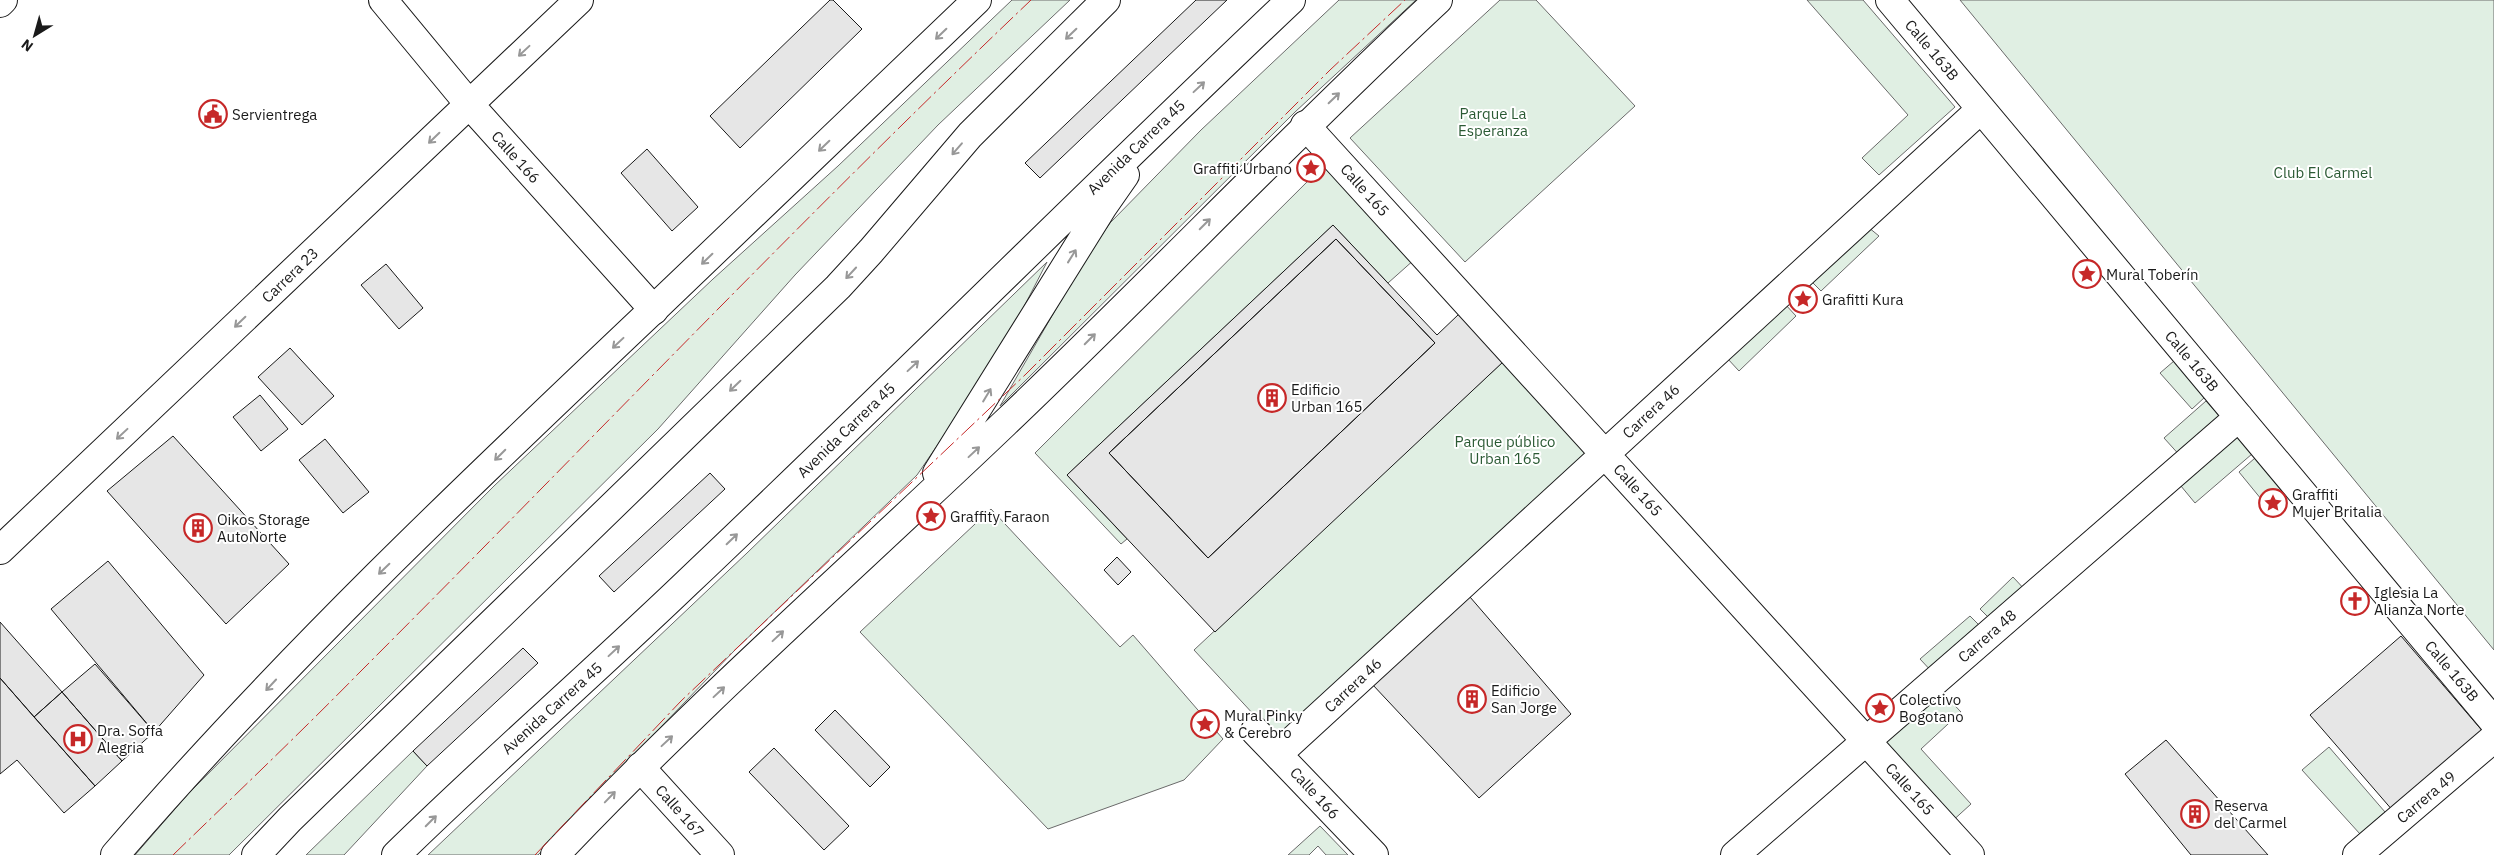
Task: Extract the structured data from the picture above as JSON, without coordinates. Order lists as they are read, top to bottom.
{
  "streets": {
    "main road": [
      "Calle 163B",
      "Avenida Carrera 45",
      "Calle 166",
      "Calle 165",
      "Carrera 23",
      "Carrera 46",
      "Carrera 48",
      "Carrera 49",
      "Calle 167"
    ]
  },
  "crossings": [
    ["Calle 163B", "Carrera 46"],
    ["Calle 163B", "Carrera 48"],
    ["Calle 166", "Carrera 23"],
    ["Calle 166", "Carrera 46"],
    ["Calle 165", "Carrera 46"],
    ["Calle 165", "Carrera 48"]
  ],
  "one_way": ["Carrera 23"],
  "parks": ["Parque La Esperanza", "Club El Carmel", "Parque público Urban 165"],
  "places": {
    "public building": ["Servientrega"],
    "place": [
      "Graffiti Urbano",
      "Mural Toberín",
      "Grafitti Kura",
      "Graffiti Mujer Britalia",
      "Graffity Faraon",
      "Colectivo Bogotano",
      "Mural Pinky & Cerebro"
    ],
    "building": [
      "Edificio Urban 165",
      "Oikos Storage AutoNorte",
      "Edificio San Jorge",
      "Reserva del Carmel"
    ],
    "church": ["Iglesia La Alianza Norte"],
    "hospital": ["Dra. Soffa Alegria"]
  },
  "north": "bottom left"
}
